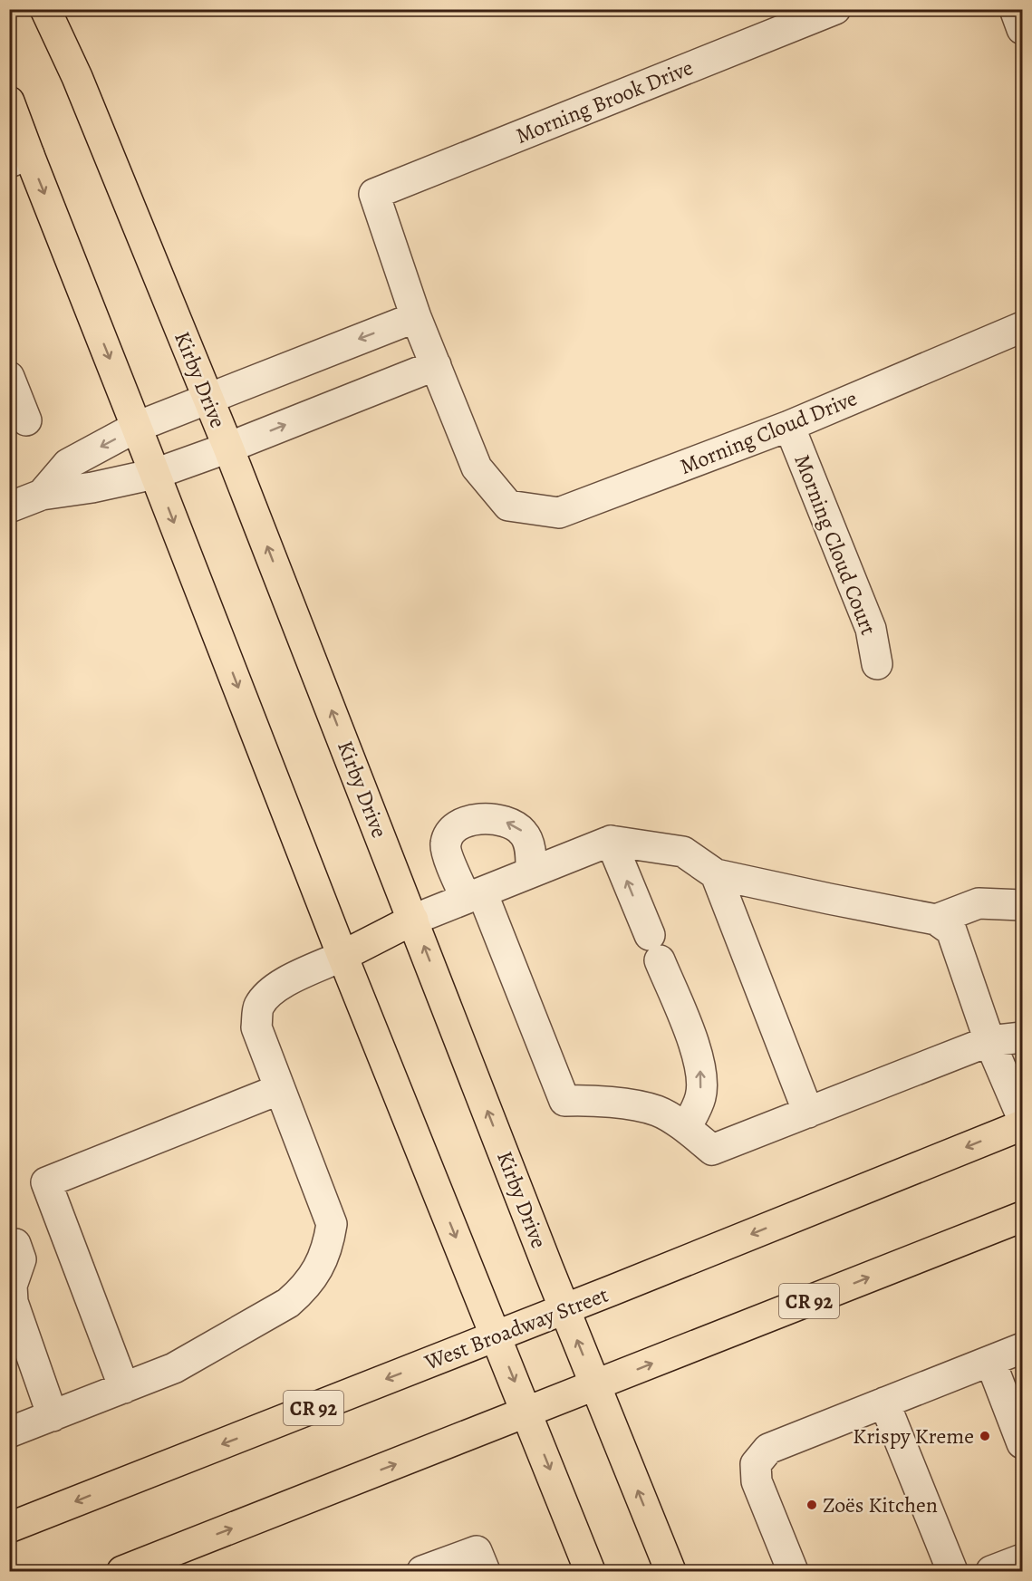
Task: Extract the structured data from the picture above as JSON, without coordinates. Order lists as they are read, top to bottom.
{
  "streets": {
    "main road": ["Kirby Drive", "CR 92", "West Broadway Street"],
    "street": ["Morning Brook Drive", "Morning Cloud Drive", "Morning Cloud Court"]
  },
  "crossings": [
    ["Kirby Drive", "CR 92"],
    ["Kirby Drive", "West Broadway Street"],
    ["Morning Cloud Drive", "Morning Cloud Court"]
  ],
  "places": ["Krispy Kreme", "Zoës Kitchen"]
}
